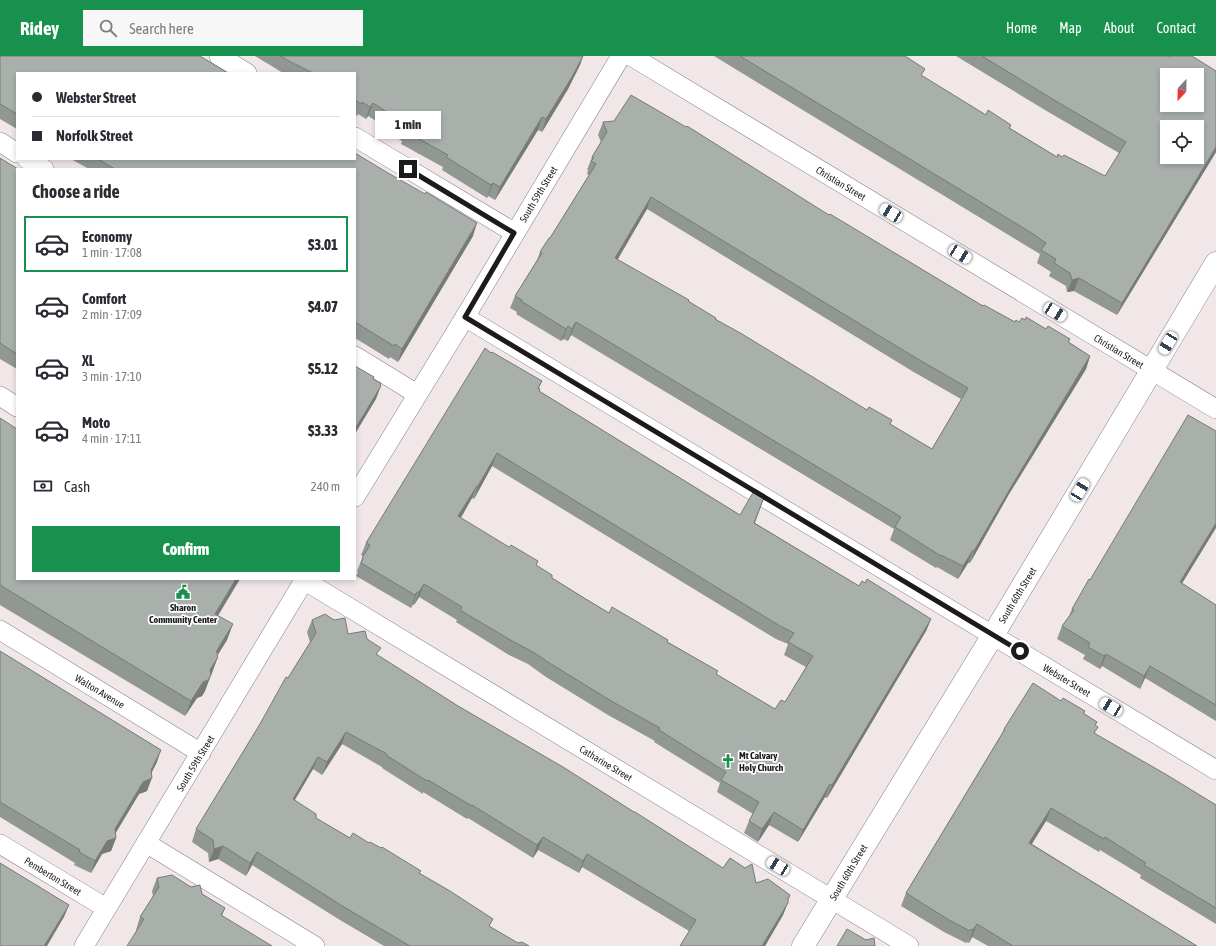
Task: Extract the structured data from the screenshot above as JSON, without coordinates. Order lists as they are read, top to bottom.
{
  "streets": {
    "street": [
      "Christian Street",
      "South 59th Street",
      "South 60th Street",
      "Webster Street",
      "Walton Avenue",
      "Catharine Street",
      "Pemberton Street"
    ]
  },
  "crossings": [
    ["Christian Street", "South 60th Street"],
    ["South 59th Street", "Webster Street"],
    ["South 59th Street", "Walton Avenue"],
    ["South 59th Street", "Pemberton Street"],
    ["South 60th Street", "Webster Street"],
    ["South 60th Street", "Catharine Street"]
  ],
  "places": {
    "public building": ["Sharon Community Center"],
    "church": ["Mt Calvary Holy Church"]
  },
  "north": "bottom",
  "page": {
    "header": "Ridey",
    "search": "Search here",
    "nav": [
      "Home",
      "Map",
      "About",
      "Contact"
    ],
    "banner": ["Webster Street", "Norfolk Street"],
    "bubble": "1 min",
    "heading": "Choose a ride",
    "list": [
      {
        "name": "Economy",
        "note": "1 min · 17:08",
        "value": "$3.01"
      },
      {
        "name": "Comfort",
        "note": "2 min · 17:09",
        "value": "$4.07"
      },
      {
        "name": "XL",
        "note": "3 min · 17:10",
        "value": "$5.12"
      },
      {
        "name": "Moto",
        "note": "4 min · 17:11",
        "value": "$3.33"
      }
    ],
    "pay": ["Cash", "240 m"],
    "buttons": "Confirm"
  }
}
